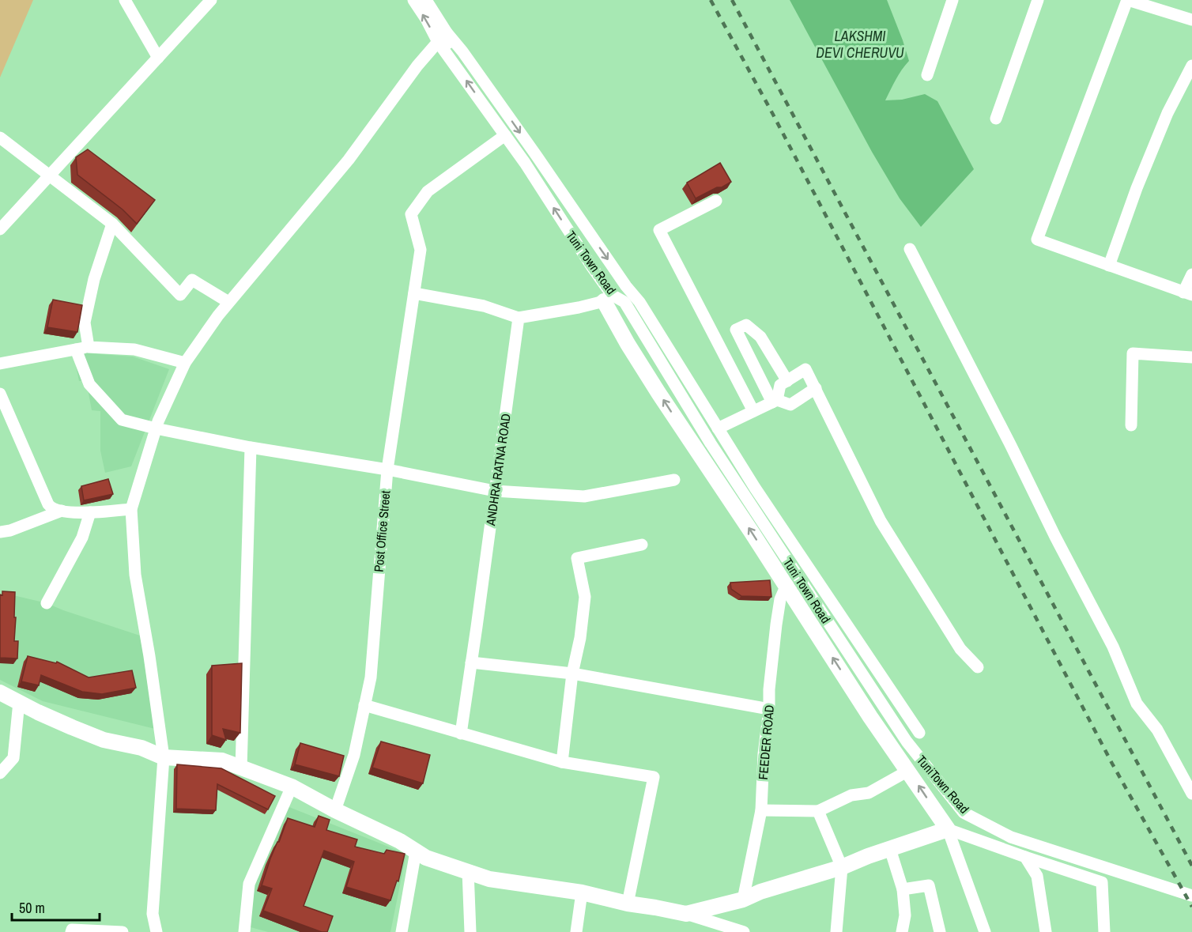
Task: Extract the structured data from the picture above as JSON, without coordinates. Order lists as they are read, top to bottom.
{
  "streets": {
    "street": [
      "Tuni Town Road",
      "ANDHRA RATNA ROAD",
      "Post Office Street",
      "FEEDER ROAD",
      "TuniTown Road"
    ]
  },
  "crossings": [
    ["Tuni Town Road", "Post Office Street"],
    ["Tuni Town Road", "TuniTown Road"]
  ],
  "water": ["LAKSHMI DEVI CHERUVU"],
  "scale_bar": "50 m"
}
